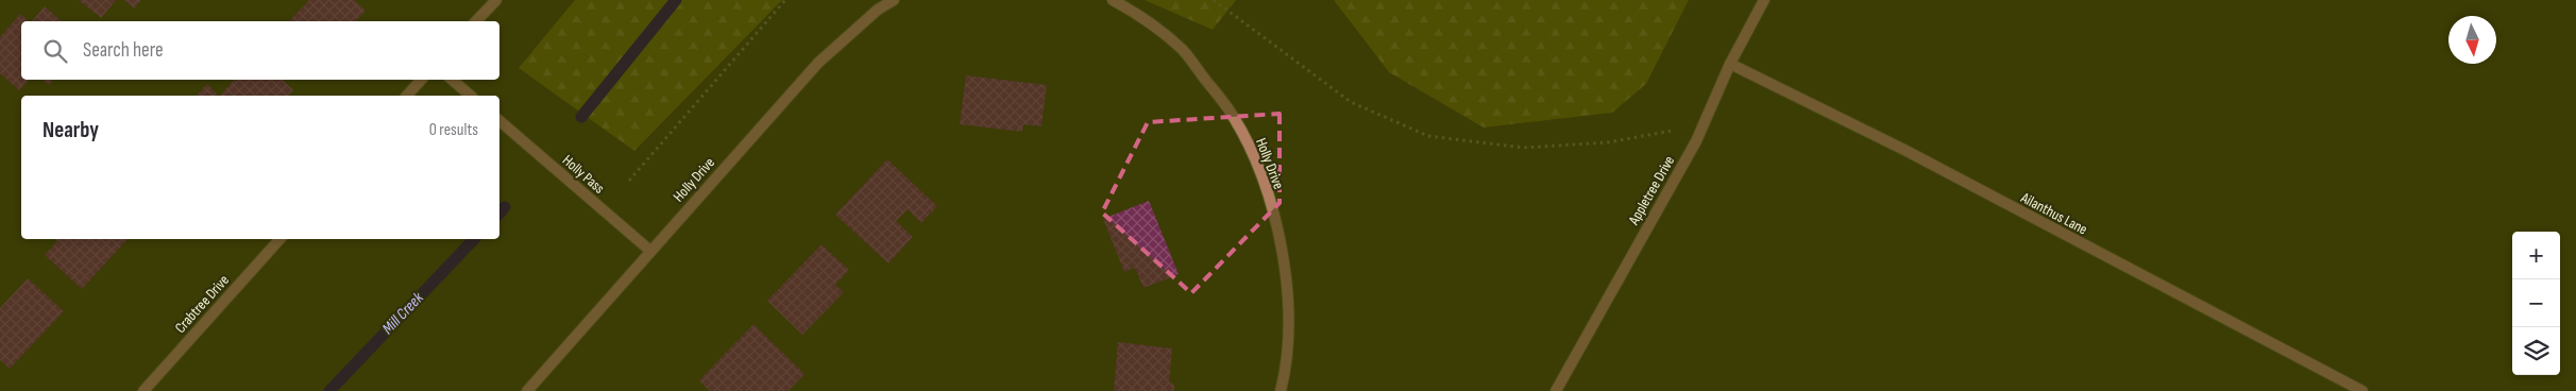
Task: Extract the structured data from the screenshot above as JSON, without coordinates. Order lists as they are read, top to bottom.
{
  "streets": {
    "street": [
      "Holly Drive",
      "Holly Pass",
      "Appletree Drive",
      "Ailanthus Lane",
      "Crabtree Drive"
    ]
  },
  "crossings": [
    ["Holly Drive", "Holly Pass"],
    ["Appletree Drive", "Ailanthus Lane"]
  ],
  "water": ["Mill Creek"],
  "north": "bottom",
  "page": {
    "search": "Search here",
    "heading": ["Nearby", "0 results"],
    "map_buttons": ["+", "−"]
  }
}
